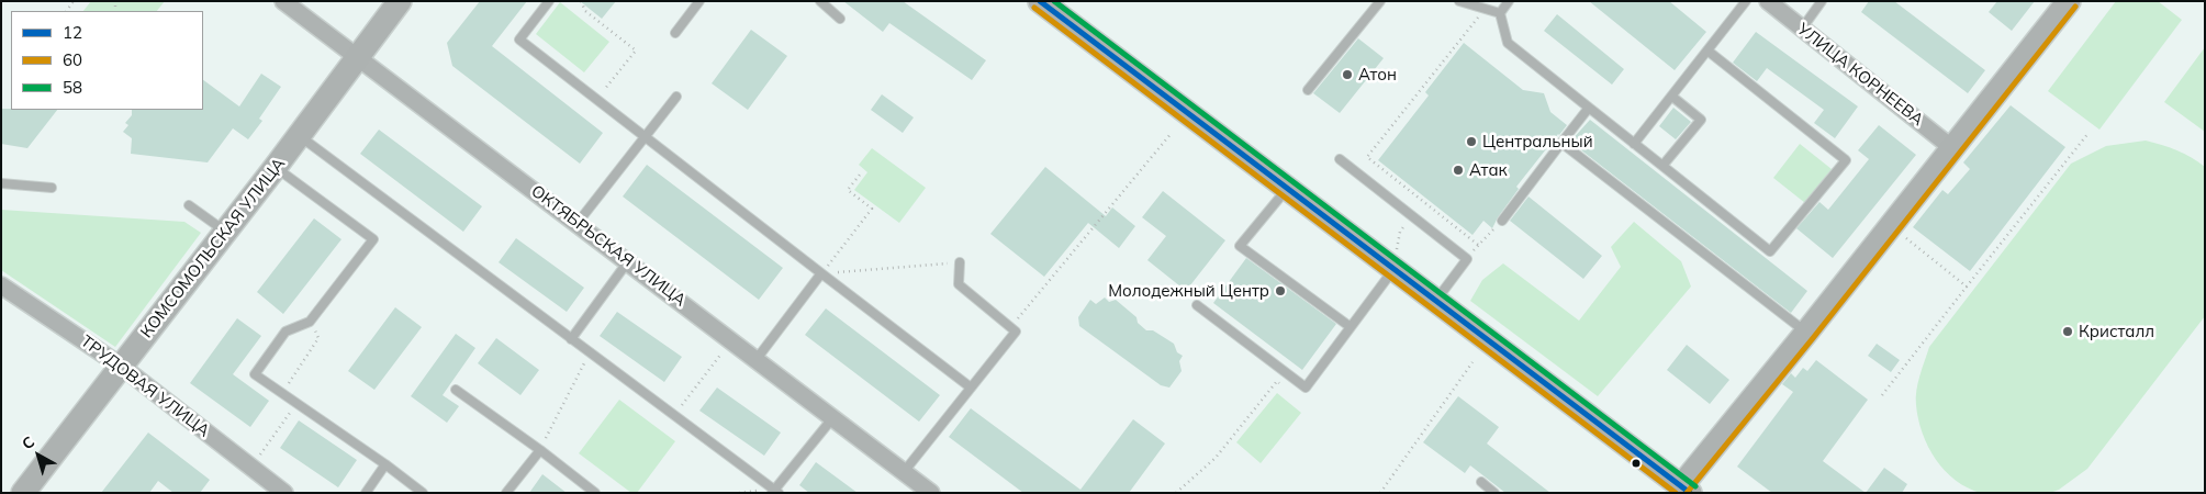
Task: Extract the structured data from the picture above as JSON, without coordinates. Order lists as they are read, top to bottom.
{
  "streets": {
    "street": [
      "УЛИЦА КОРНЕЕВА",
      "ОКТЯБРЬСКАЯ УЛИЦА",
      "КОМСОМОЛЬСКАЯ УЛИЦА",
      "ТРУДОВАЯ УЛИЦА"
    ]
  },
  "crossings": [
    ["ОКТЯБРЬСКАЯ УЛИЦА", "КОМСОМОЛЬСКАЯ УЛИЦА"],
    ["КОМСОМОЛЬСКАЯ УЛИЦА", "ТРУДОВАЯ УЛИЦА"]
  ],
  "places": [
    "Атон",
    "Центральный",
    "Атак",
    "Молодежный Центр",
    "Кристалл"
  ],
  "lines": ["transit line 12", "transit line 58", "transit line 60"],
  "legend": ["12", "60", "58"],
  "north": "top left"
}
